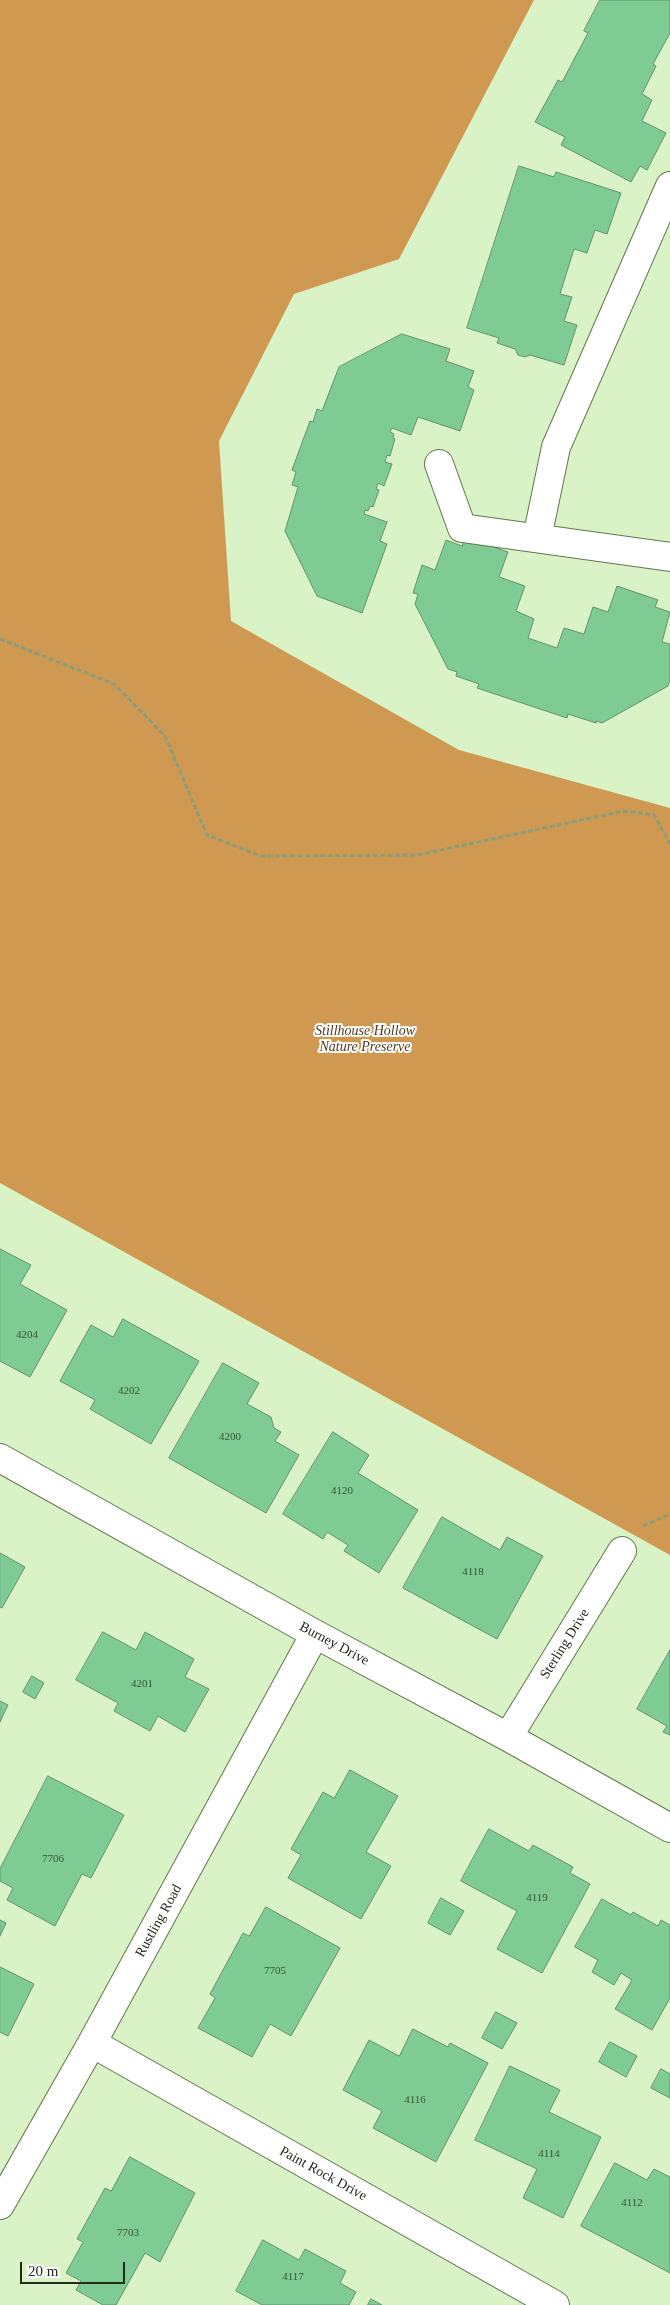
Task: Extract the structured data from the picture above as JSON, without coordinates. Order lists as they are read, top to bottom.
{
  "streets": {
    "street": [
      "Burney Drive",
      "Sterling Drive",
      "Rustling Road",
      "Paint Rock Drive"
    ]
  },
  "crossings": [
    ["Burney Drive", "Sterling Drive"],
    ["Burney Drive", "Rustling Road"],
    ["Rustling Road", "Paint Rock Drive"]
  ],
  "parks": ["Stillhouse Hollow Nature Preserve"],
  "house_numbers": [
    "4204",
    "4202",
    "4200",
    "4120",
    "4118",
    "4201",
    "7706",
    "4119",
    "7705",
    "4116",
    "4114",
    "4112",
    "7703",
    "4117"
  ],
  "scale_bar": "20 m"
}
